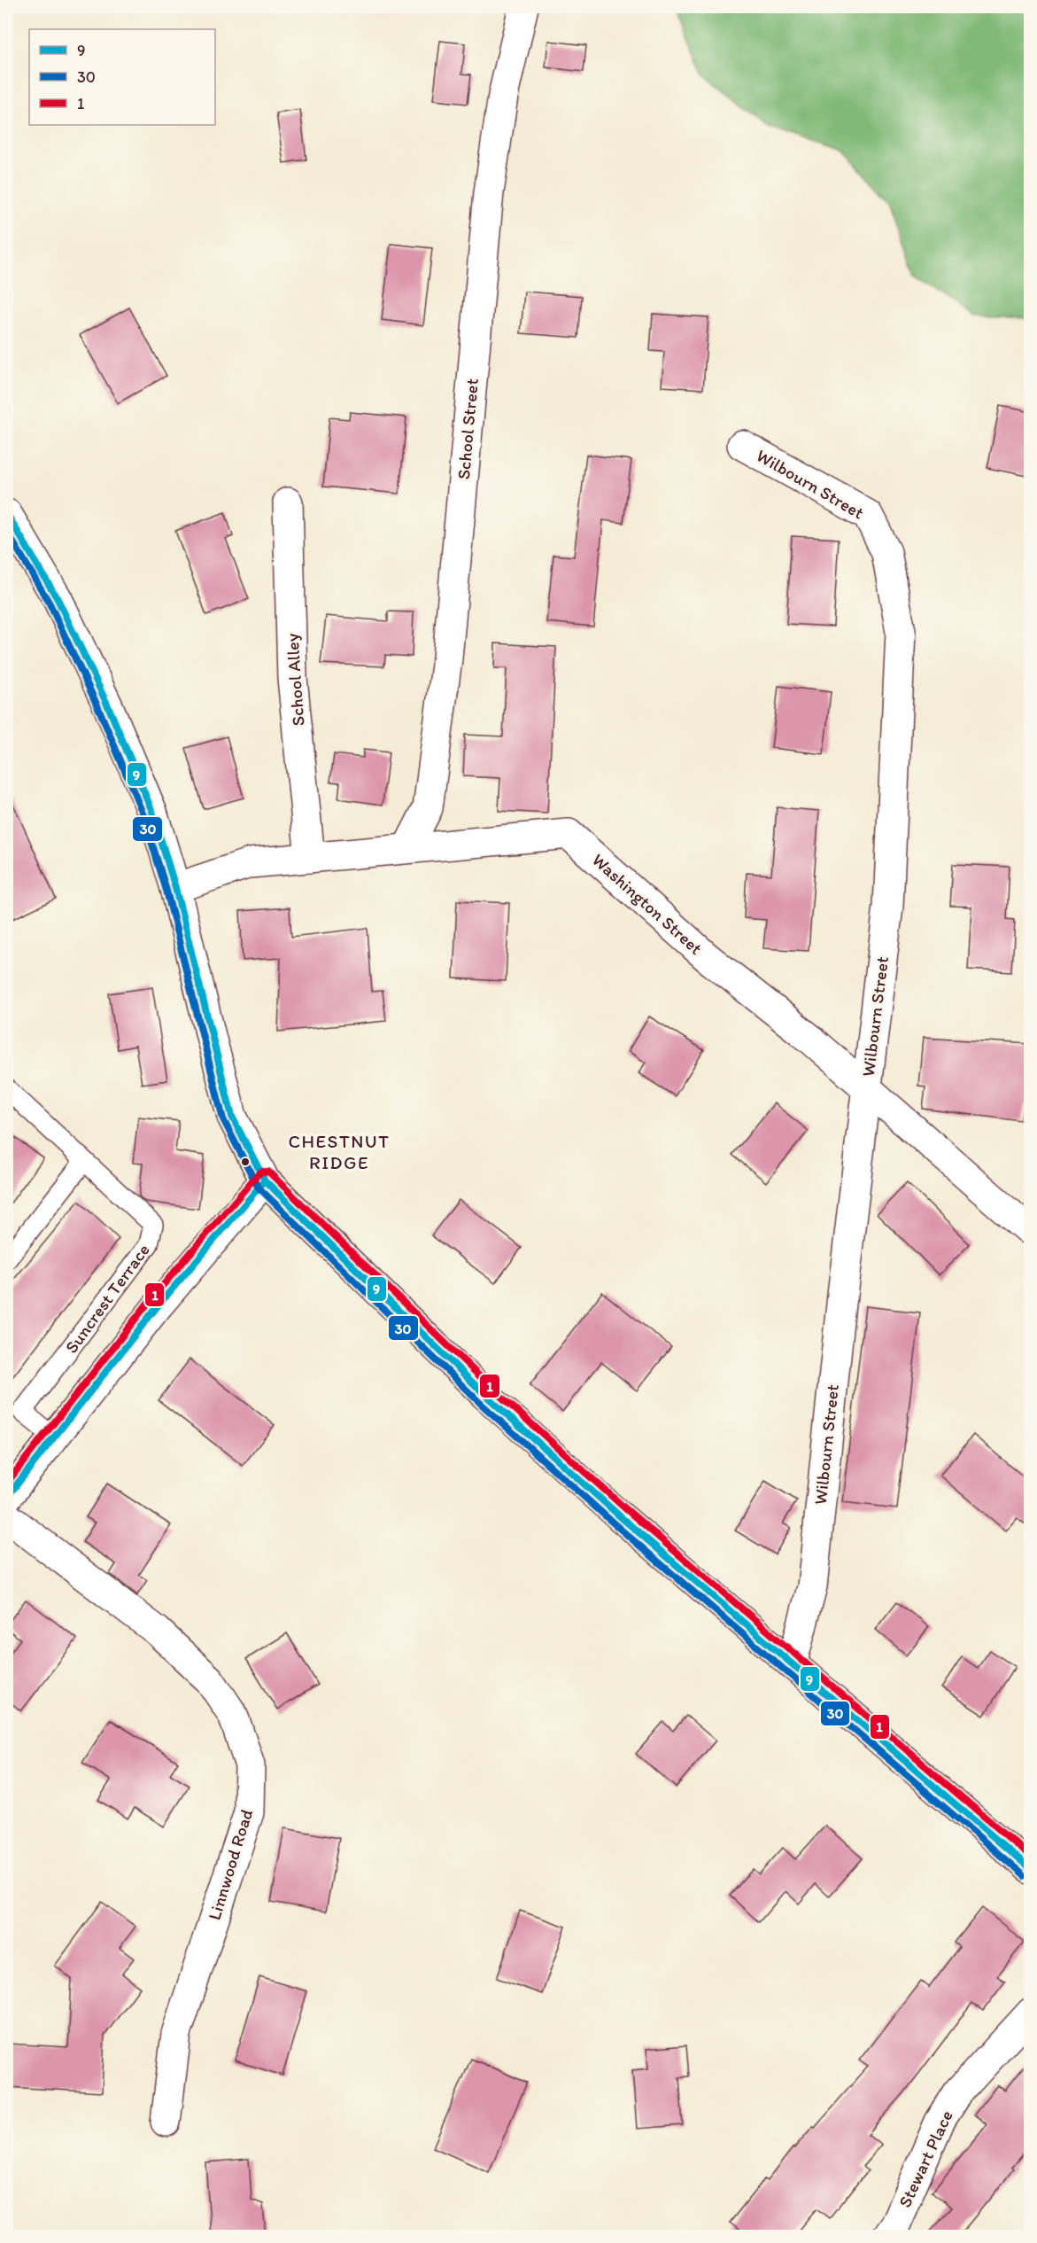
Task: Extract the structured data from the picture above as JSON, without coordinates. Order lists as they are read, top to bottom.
{
  "streets": {
    "street": [
      "School Street",
      "Wilbourn Street",
      "School Alley",
      "Washington Street",
      "Linnwood Road",
      "Stewart Place"
    ],
    "lane": ["Suncrest Terrace"]
  },
  "crossings": [
    ["School Street", "Washington Street"],
    ["Wilbourn Street", "Washington Street"],
    ["School Alley", "Washington Street"]
  ],
  "districts": ["CHESTNUT RIDGE"],
  "lines": ["transit line 9", "transit line 30", "transit line 1"],
  "legend": ["9", "30", "1"]
}
